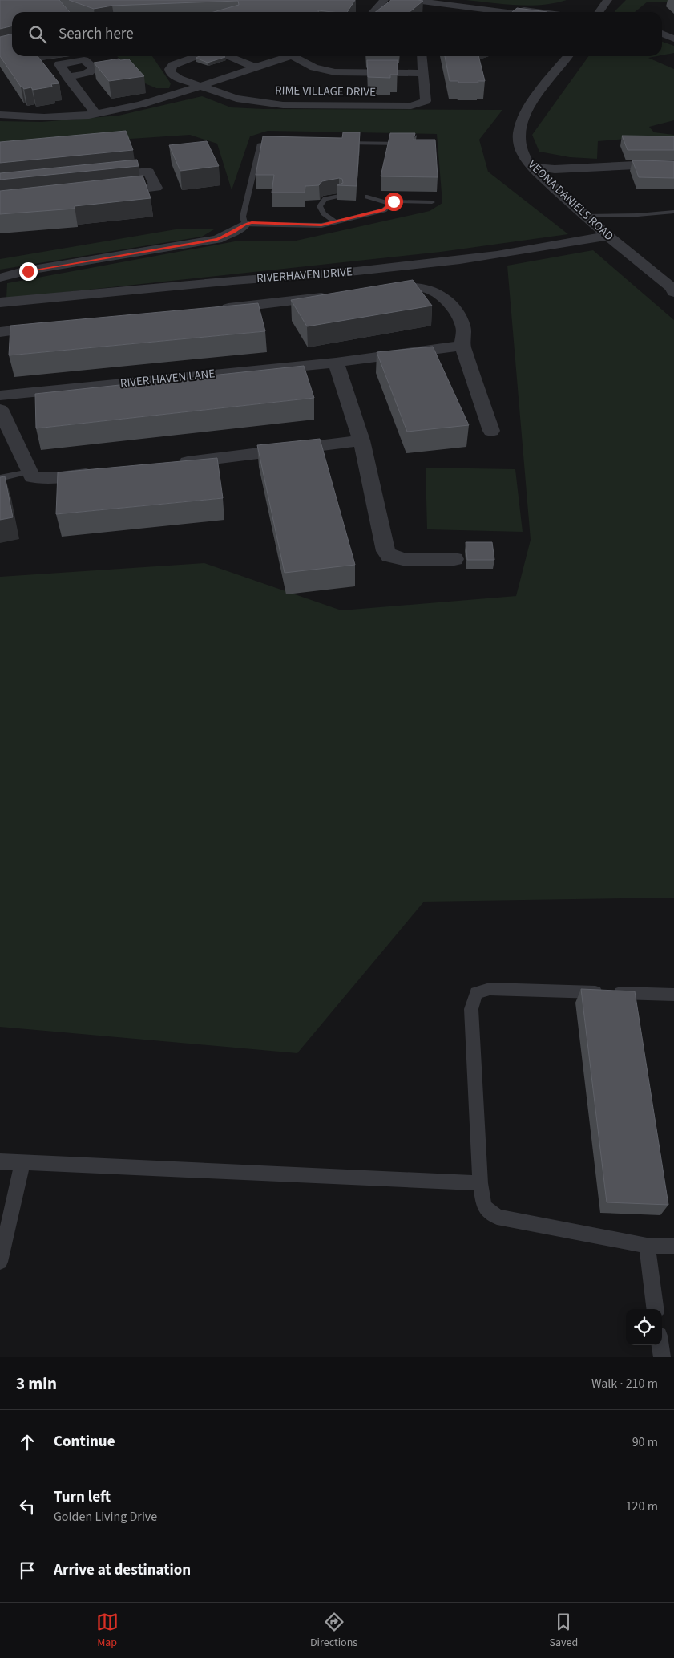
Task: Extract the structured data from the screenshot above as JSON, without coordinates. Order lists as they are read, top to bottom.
{
  "streets": {
    "street": [
      "RIME VILLAGE DRIVE",
      "VEONA DANIELS ROAD",
      "RIVERHAVEN DRIVE",
      "RIVER HAVEN LANE"
    ]
  },
  "crossings": [
    ["VEONA DANIELS ROAD", "RIVERHAVEN DRIVE"]
  ],
  "page": {
    "search": "Search here",
    "heading": ["3 min", "Walk · 210 m"],
    "list": [
      ["Continue", "90 m"],
      ["Turn left", "Golden Living Drive", "120 m"],
      "Arrive at destination"
    ],
    "nav": ["Map", "Directions", "Saved"]
  }
}
